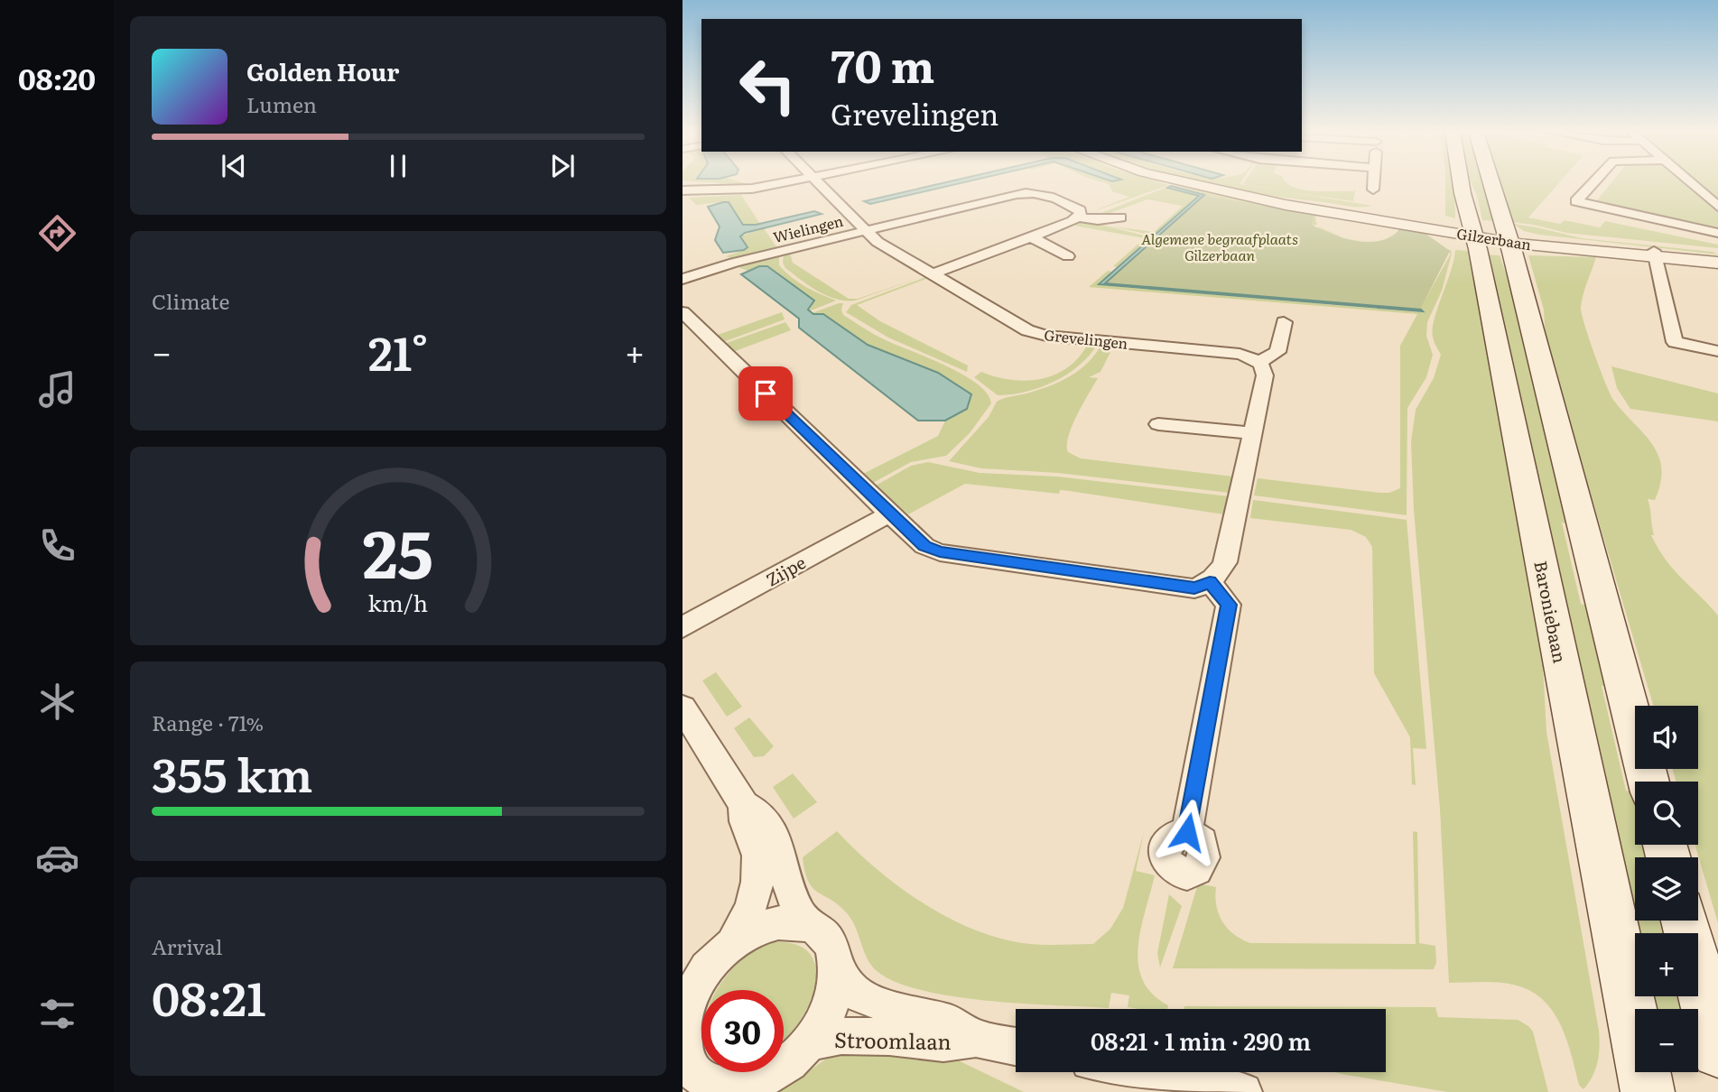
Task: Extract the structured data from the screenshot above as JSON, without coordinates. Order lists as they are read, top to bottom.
{
  "streets": {
    "main road": ["Baroniebaan"],
    "street": [
      "Wielingen",
      "Gilzerbaan",
      "Grevelingen",
      "Zijpe",
      "Stroomlaan"
    ]
  },
  "crossings": [
    ["Wielingen", "Grevelingen"],
    ["Gilzerbaan", "Baroniebaan"]
  ],
  "parks": ["Algemene begraafplaats Gilzerbaan"],
  "page": {
    "tabs": "08:20",
    "turn": ["70 m", "Grevelingen"],
    "song": ["Golden Hour", "Lumen"],
    "tile": [
      "Climate",
      ["Range · 71%", "355 km"],
      ["Arrival", "08:21"]
    ],
    "heat": ["−", "21°", "+"],
    "map_buttons": ["+", "−"],
    "limit": "30",
    "trip": "08:21 · 1 min · 290 m",
    "gauge": ["25", "km/h"]
  }
}
